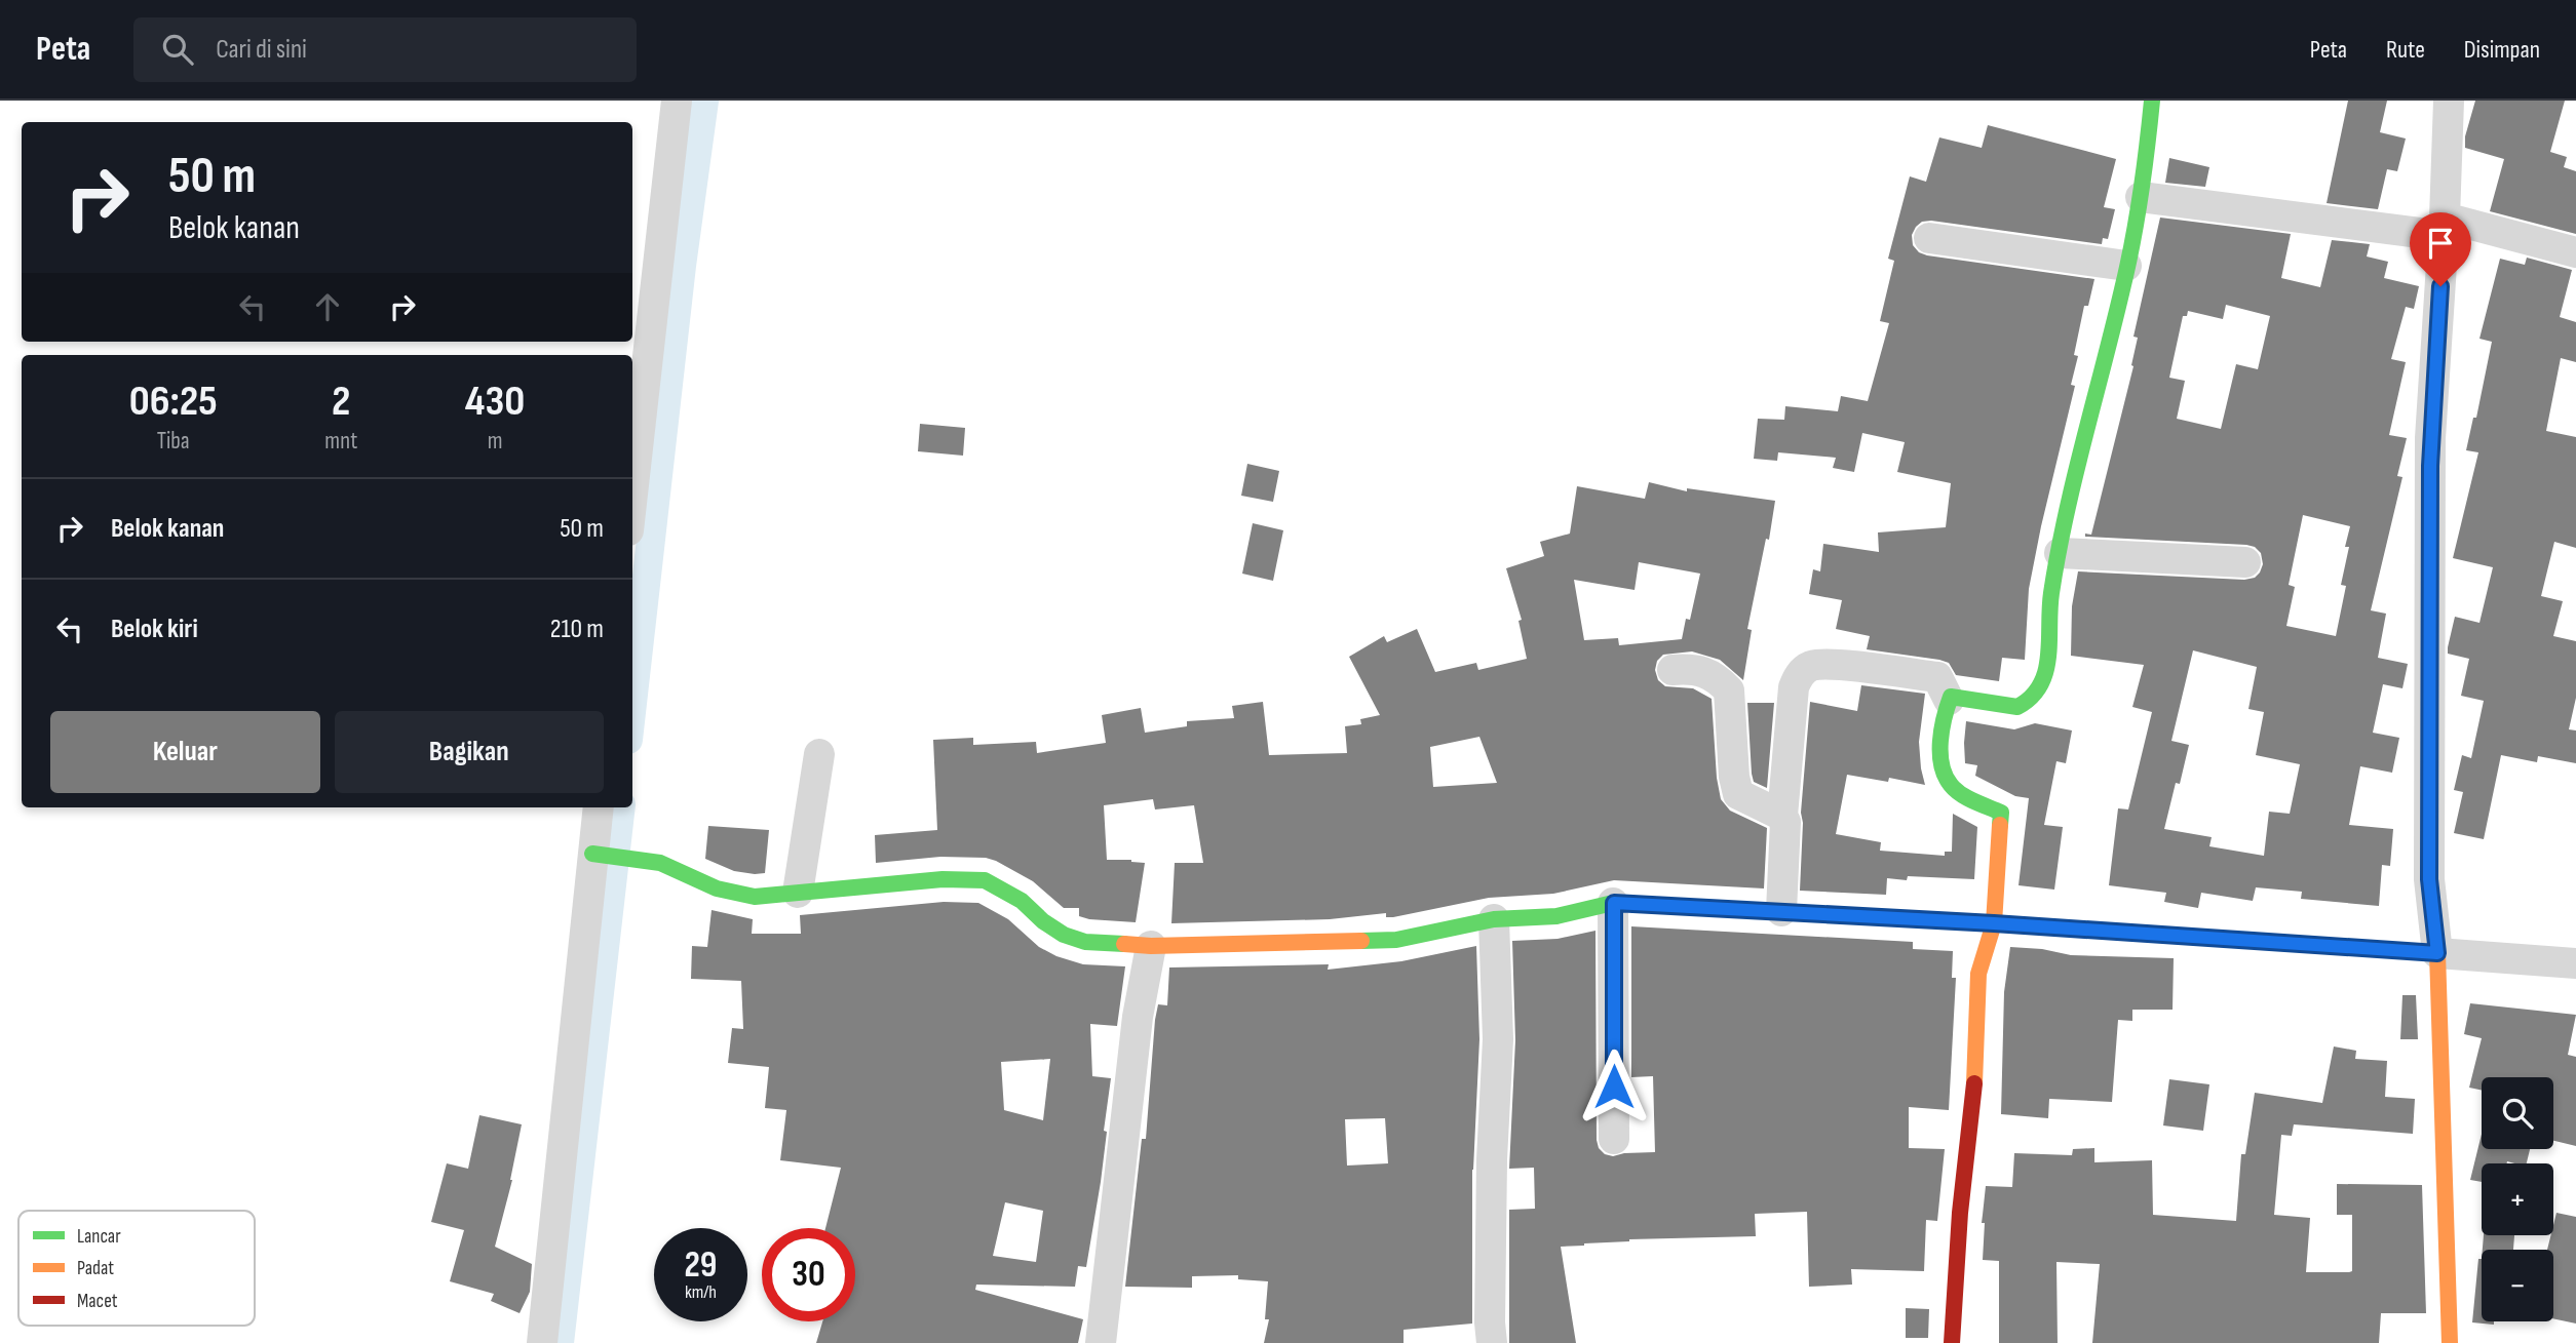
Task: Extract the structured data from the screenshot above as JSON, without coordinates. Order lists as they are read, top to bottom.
{
  "legend": ["Lancar", "Padat", "Macet"],
  "page": {
    "header": "Peta",
    "search": "Cari di sini",
    "nav": ["Peta", "Rute", "Disimpan"],
    "turn": ["50 m", "Belok kanan"],
    "eta": [
      "06:25",
      "Tiba",
      "2",
      "mnt",
      "430",
      "m"
    ],
    "list": [
      {
        "name": "Belok kanan",
        "value": "50 m"
      },
      {
        "name": "Belok kiri",
        "value": "210 m"
      }
    ],
    "buttons": ["Keluar", "Bagikan"],
    "map_buttons": ["+", "−"],
    "speed": "29 km/h",
    "limit": "30"
  }
}
